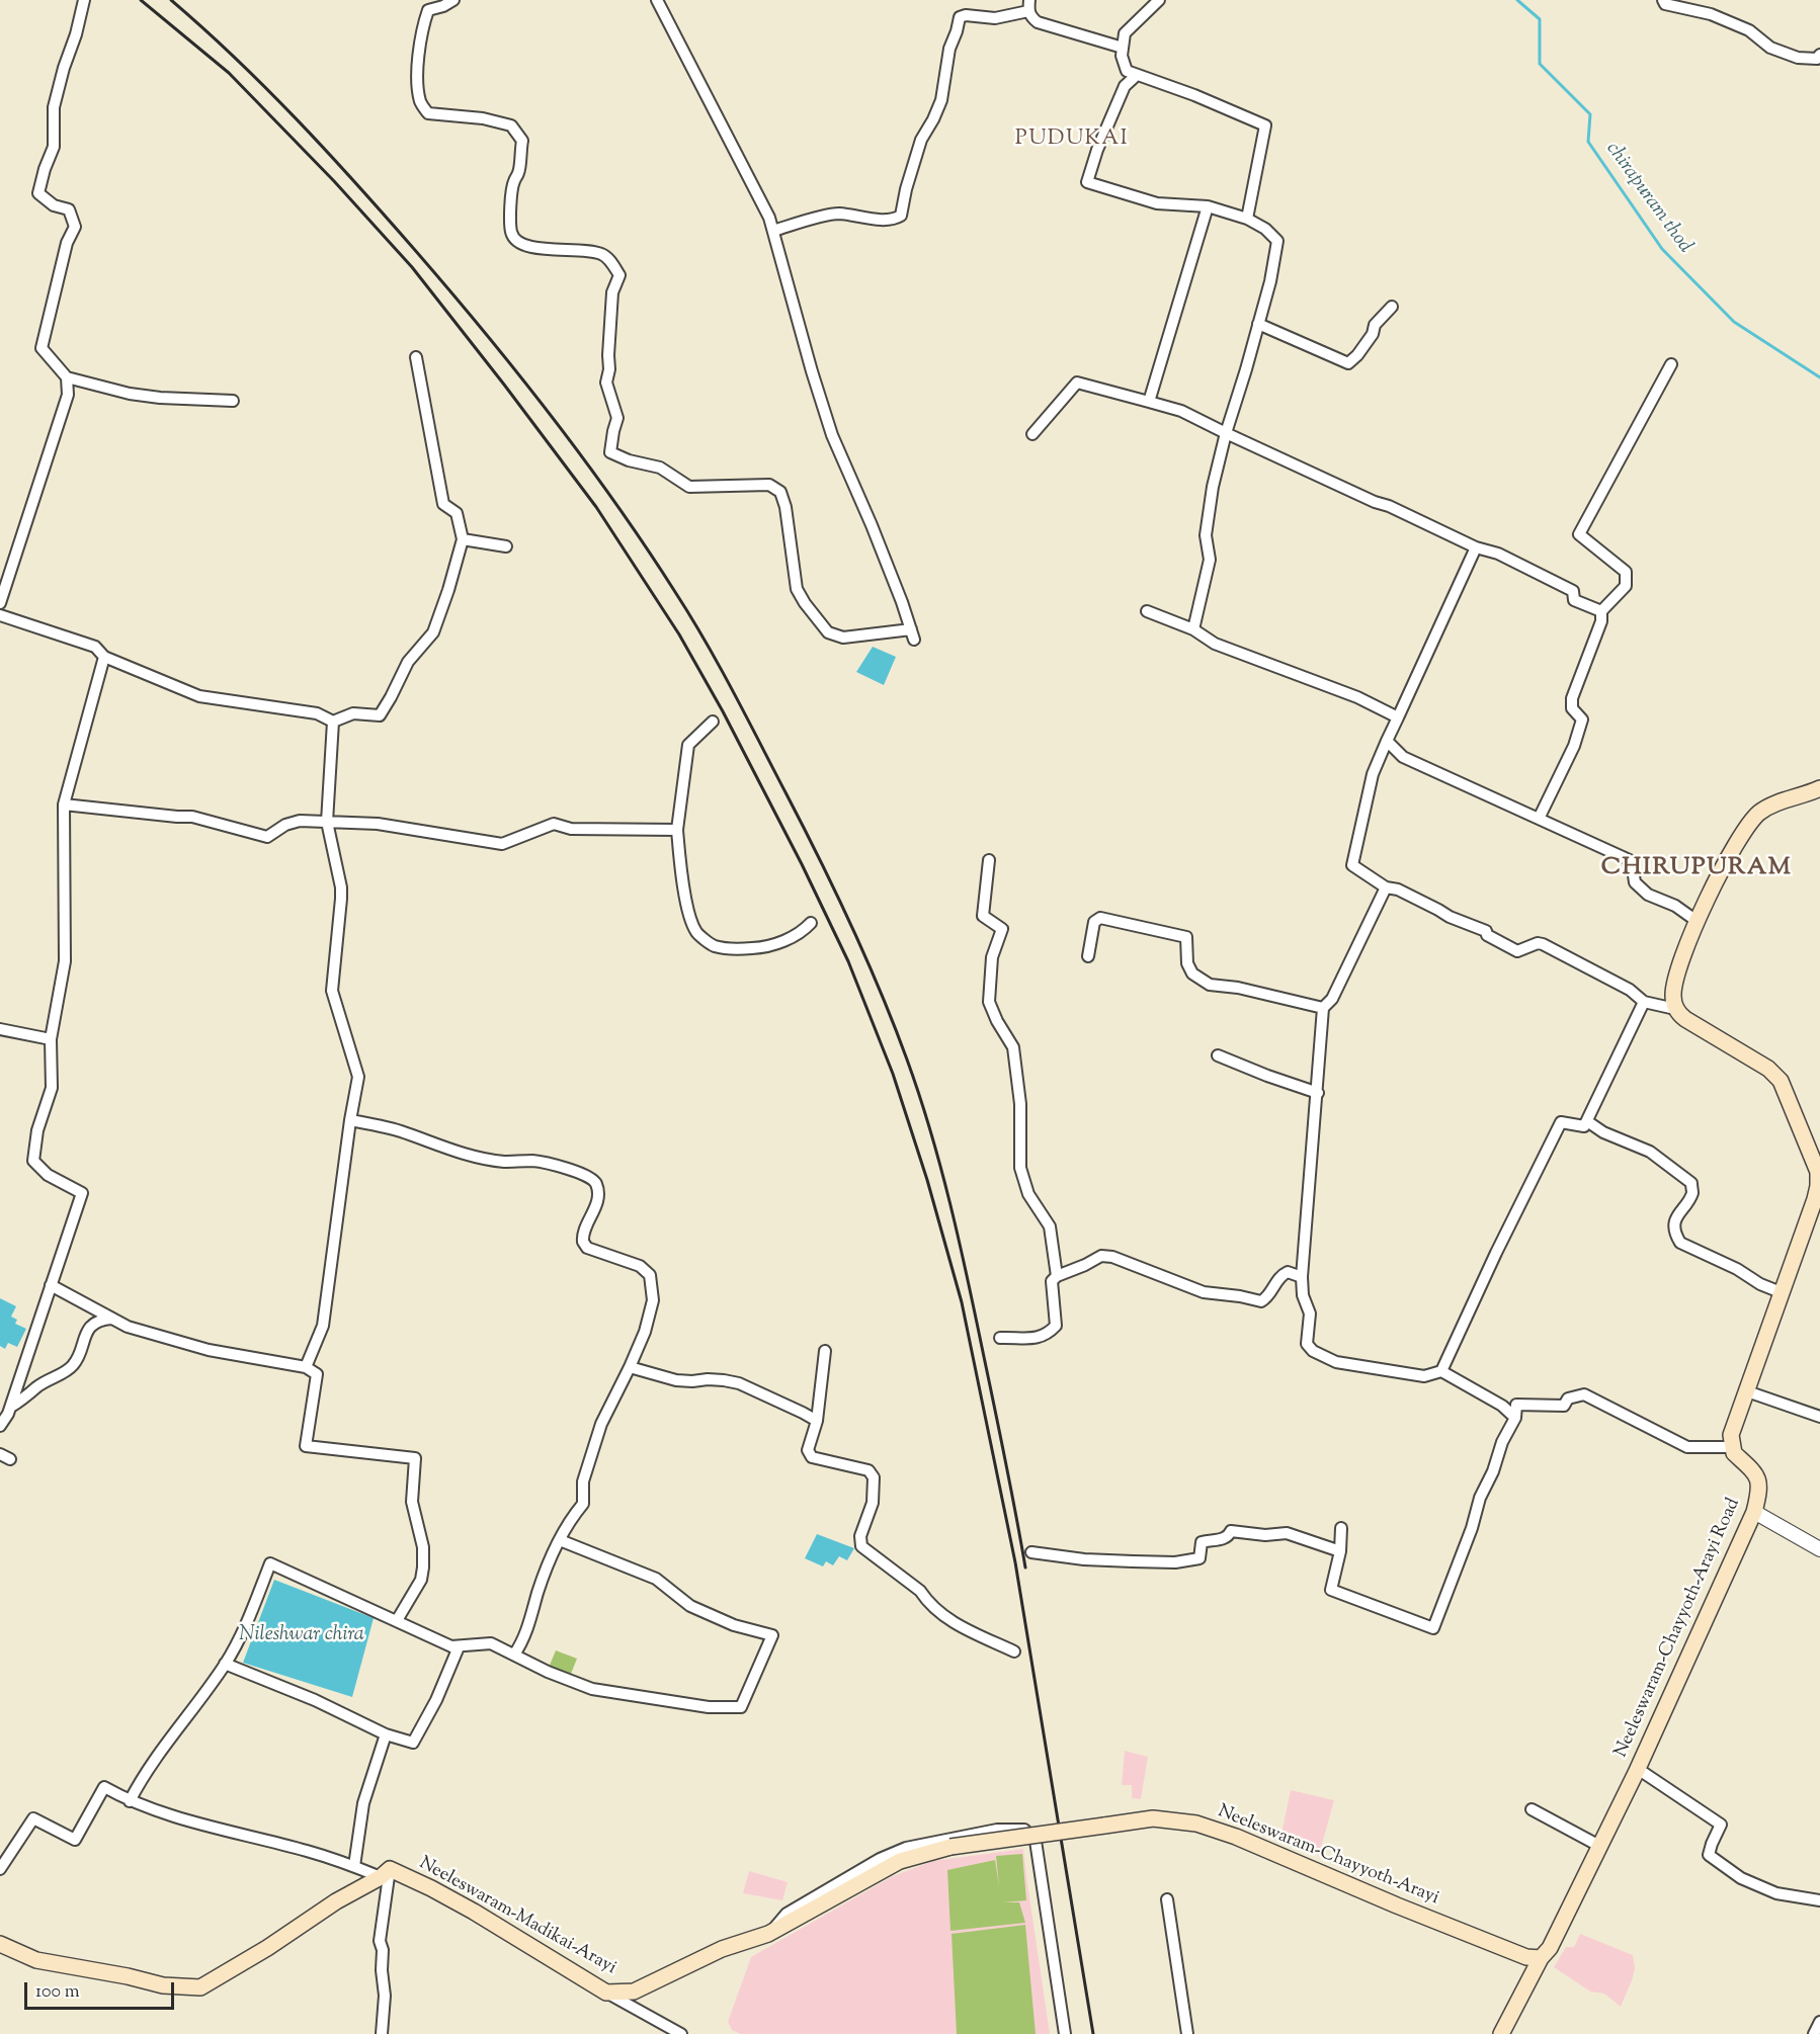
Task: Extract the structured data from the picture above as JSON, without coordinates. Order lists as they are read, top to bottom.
{
  "streets": {
    "main road": ["Neeleswaram-Chayyoth-Arayi Road", "Neeleswaram-Chayyoth-Arayi", "Neeleswaram-Madikai-Arayi"]
  },
  "crossings": [
    ["Neeleswaram-Chayyoth-Arayi Road", "Neeleswaram-Chayyoth-Arayi"],
    ["Neeleswaram-Chayyoth-Arayi", "Neeleswaram-Madikai-Arayi"]
  ],
  "districts": ["PUDUKAI", "CHIRUPURAM"],
  "water": ["chirapuram thod", "Nileshwar chira"],
  "scale_bar": "100 m"
}
